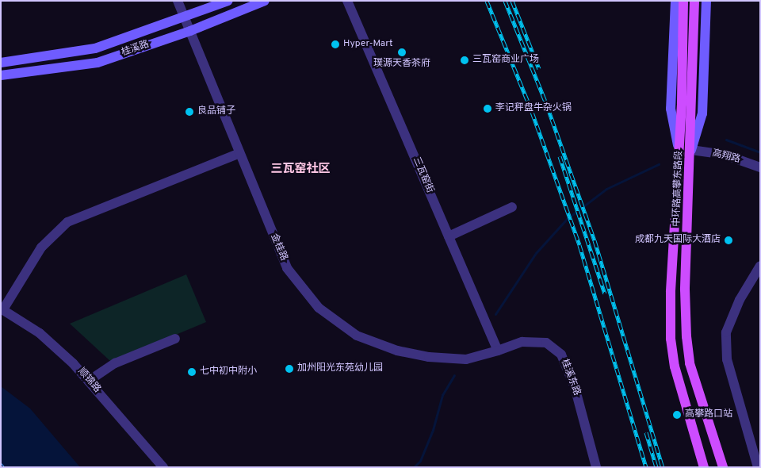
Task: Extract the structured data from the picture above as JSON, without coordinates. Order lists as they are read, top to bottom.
{
  "streets": {
    "main road": ["桂溪路", "中环路高攀东路段"],
    "street": [
      "高翔路",
      "三瓦窑街",
      "金桂路",
      "桂溪东路",
      "顺锦路"
    ]
  },
  "crossings": [
    ["桂溪路", "金桂路"],
    ["高翔路", "中环路高攀东路段"],
    ["三瓦窑街", "金桂路"],
    ["三瓦窑街", "桂溪东路"],
    ["金桂路", "桂溪东路"]
  ],
  "districts": ["三瓦窑社区"],
  "places": [
    "Hyper-Mart",
    "璞源天香茶府",
    "三瓦窑商业广场",
    "李记秤盘牛杂火锅",
    "良品铺子",
    "成都九天国际大酒店",
    "加州阳光东苑幼儿园",
    "七中初中附小",
    "高攀路口站"
  ]
}
